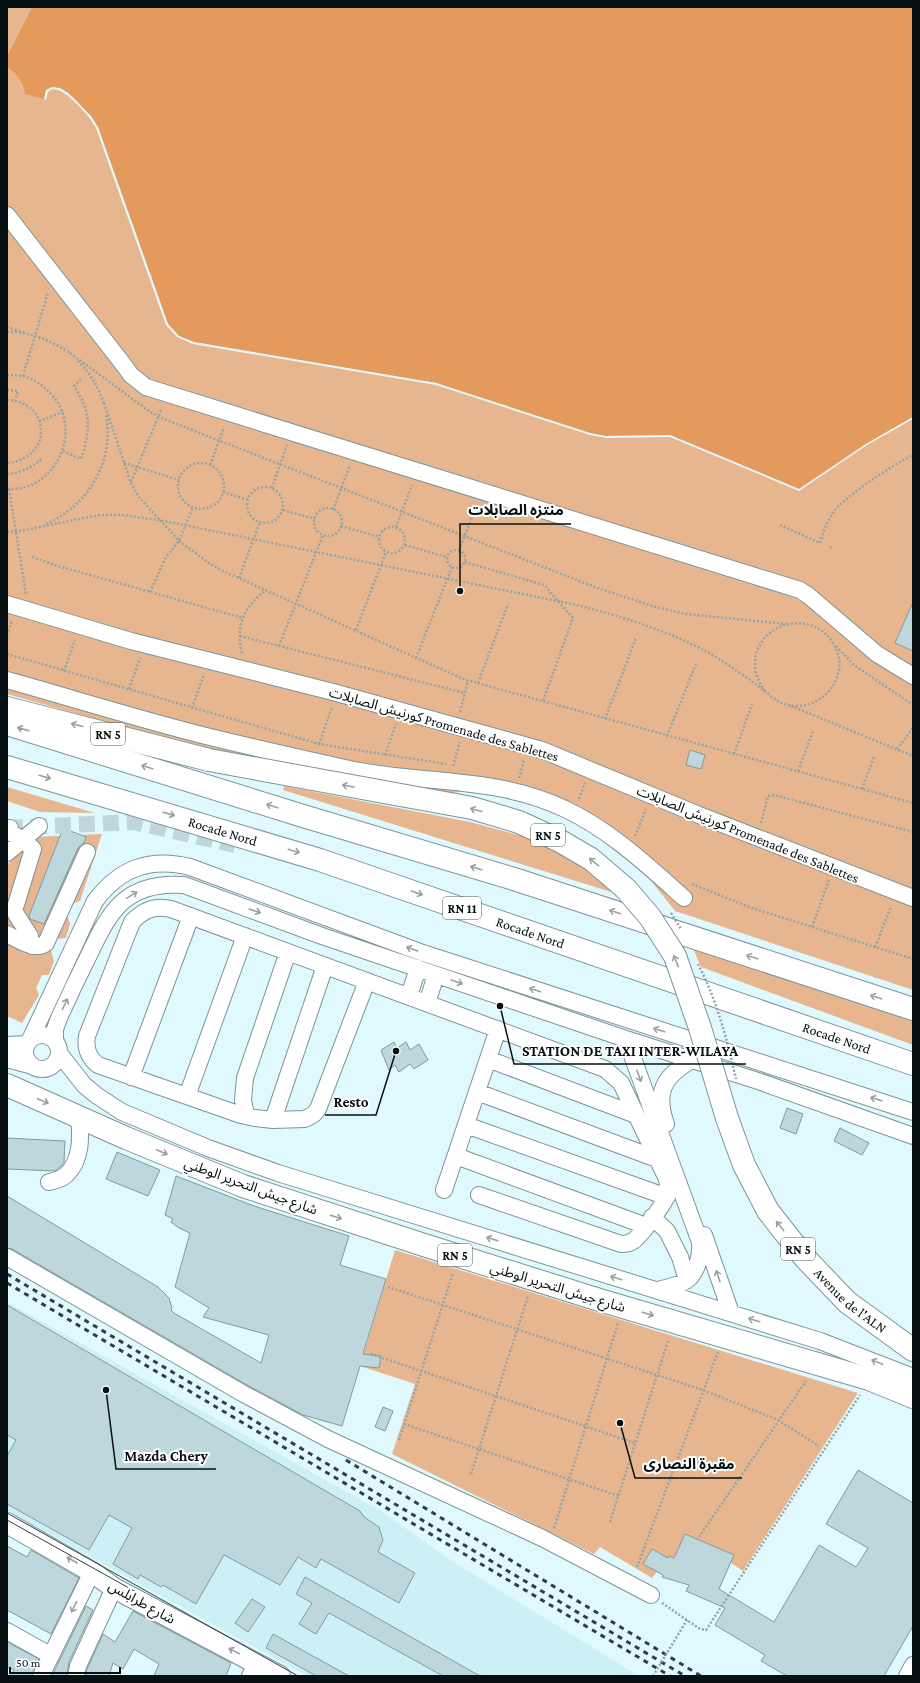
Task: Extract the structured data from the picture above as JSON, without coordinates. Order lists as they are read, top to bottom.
{
  "streets": {
    "highway": [
      "RN 5",
      "Rocade Nord",
      "RN 11",
      "شارع جيش التحرير الوطني",
      "Avenue de l'ALN"
    ],
    "main road": ["شارع طرابلس"],
    "street": ["كورنيش الصابلات Promenade des Sablettes"]
  },
  "one_way": ["شارع جيش التحرير الوطني", "شارع طرابلس"],
  "places": [
    "منتزه الصابلات",
    "STATION DE TAXI INTER-WILAYA",
    "Resto",
    "Mazda Chery",
    "مقبرة النصارى"
  ],
  "scale_bar": "50 m"
}
